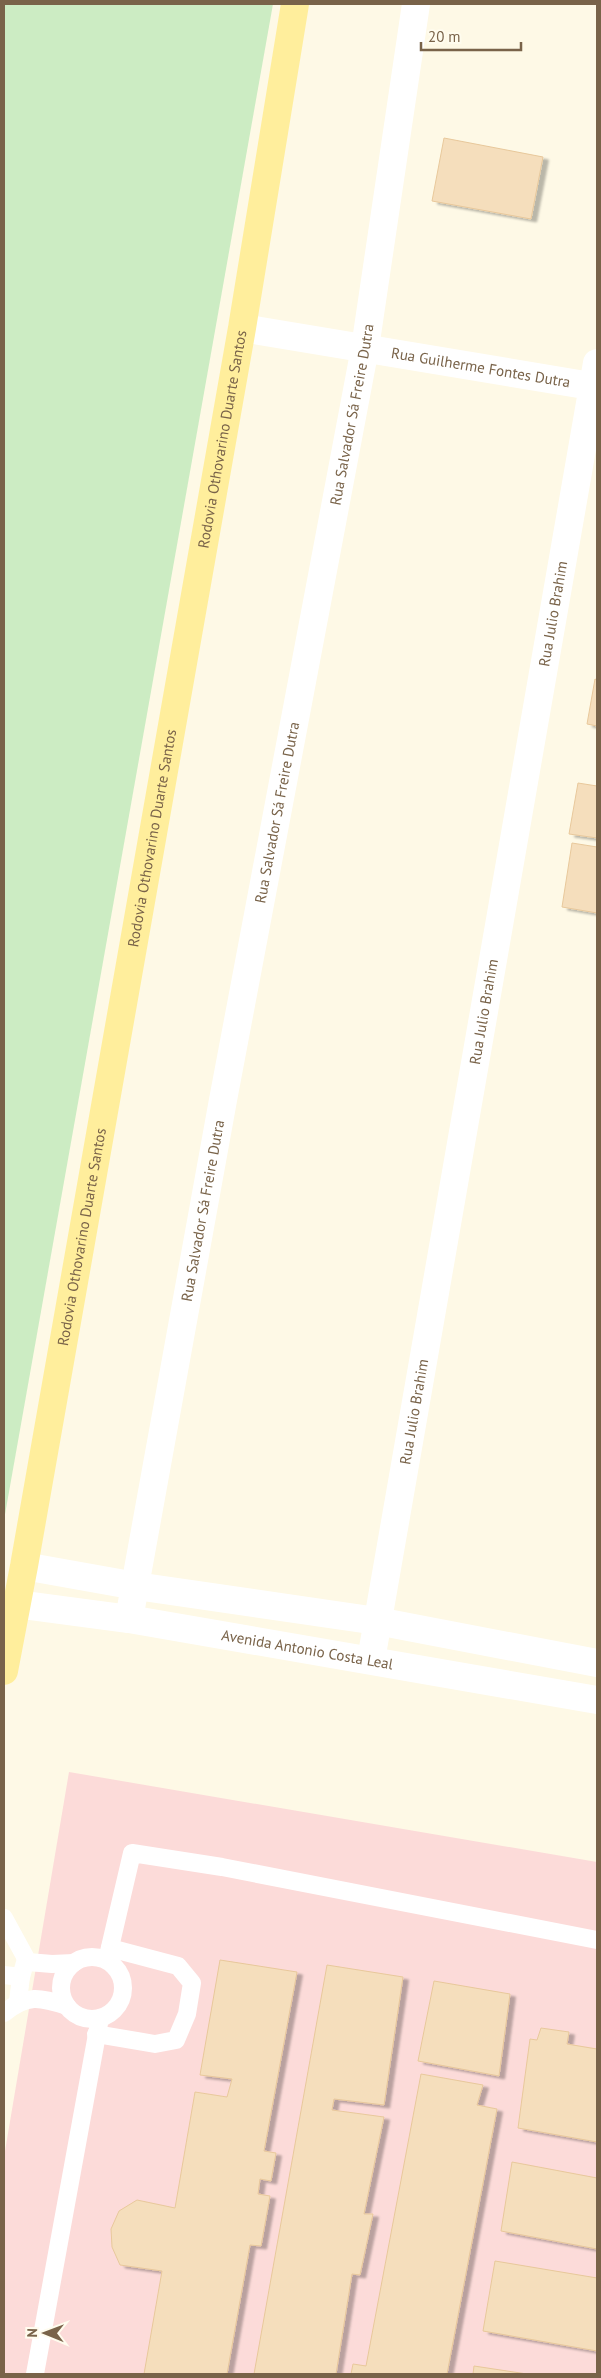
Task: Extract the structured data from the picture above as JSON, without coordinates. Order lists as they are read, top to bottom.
{
  "streets": {
    "main road": ["Rodovia Othovarino Duarte Santos"],
    "street": [
      "Rua Guilherme Fontes Dutra",
      "Rua Salvador Sá Freire Dutra",
      "Rua Julio Brahim",
      "Avenida Antonio Costa Leal"
    ]
  },
  "crossings": [
    ["Rua Guilherme Fontes Dutra", "Rua Salvador Sá Freire Dutra"],
    ["Rua Guilherme Fontes Dutra", "Rodovia Othovarino Duarte Santos"],
    ["Rua Guilherme Fontes Dutra", "Rua Julio Brahim"],
    ["Rua Salvador Sá Freire Dutra", "Avenida Antonio Costa Leal"],
    ["Rodovia Othovarino Duarte Santos", "Avenida Antonio Costa Leal"],
    ["Rua Julio Brahim", "Avenida Antonio Costa Leal"]
  ],
  "scale_bar": "20 m",
  "north": "left"
}
